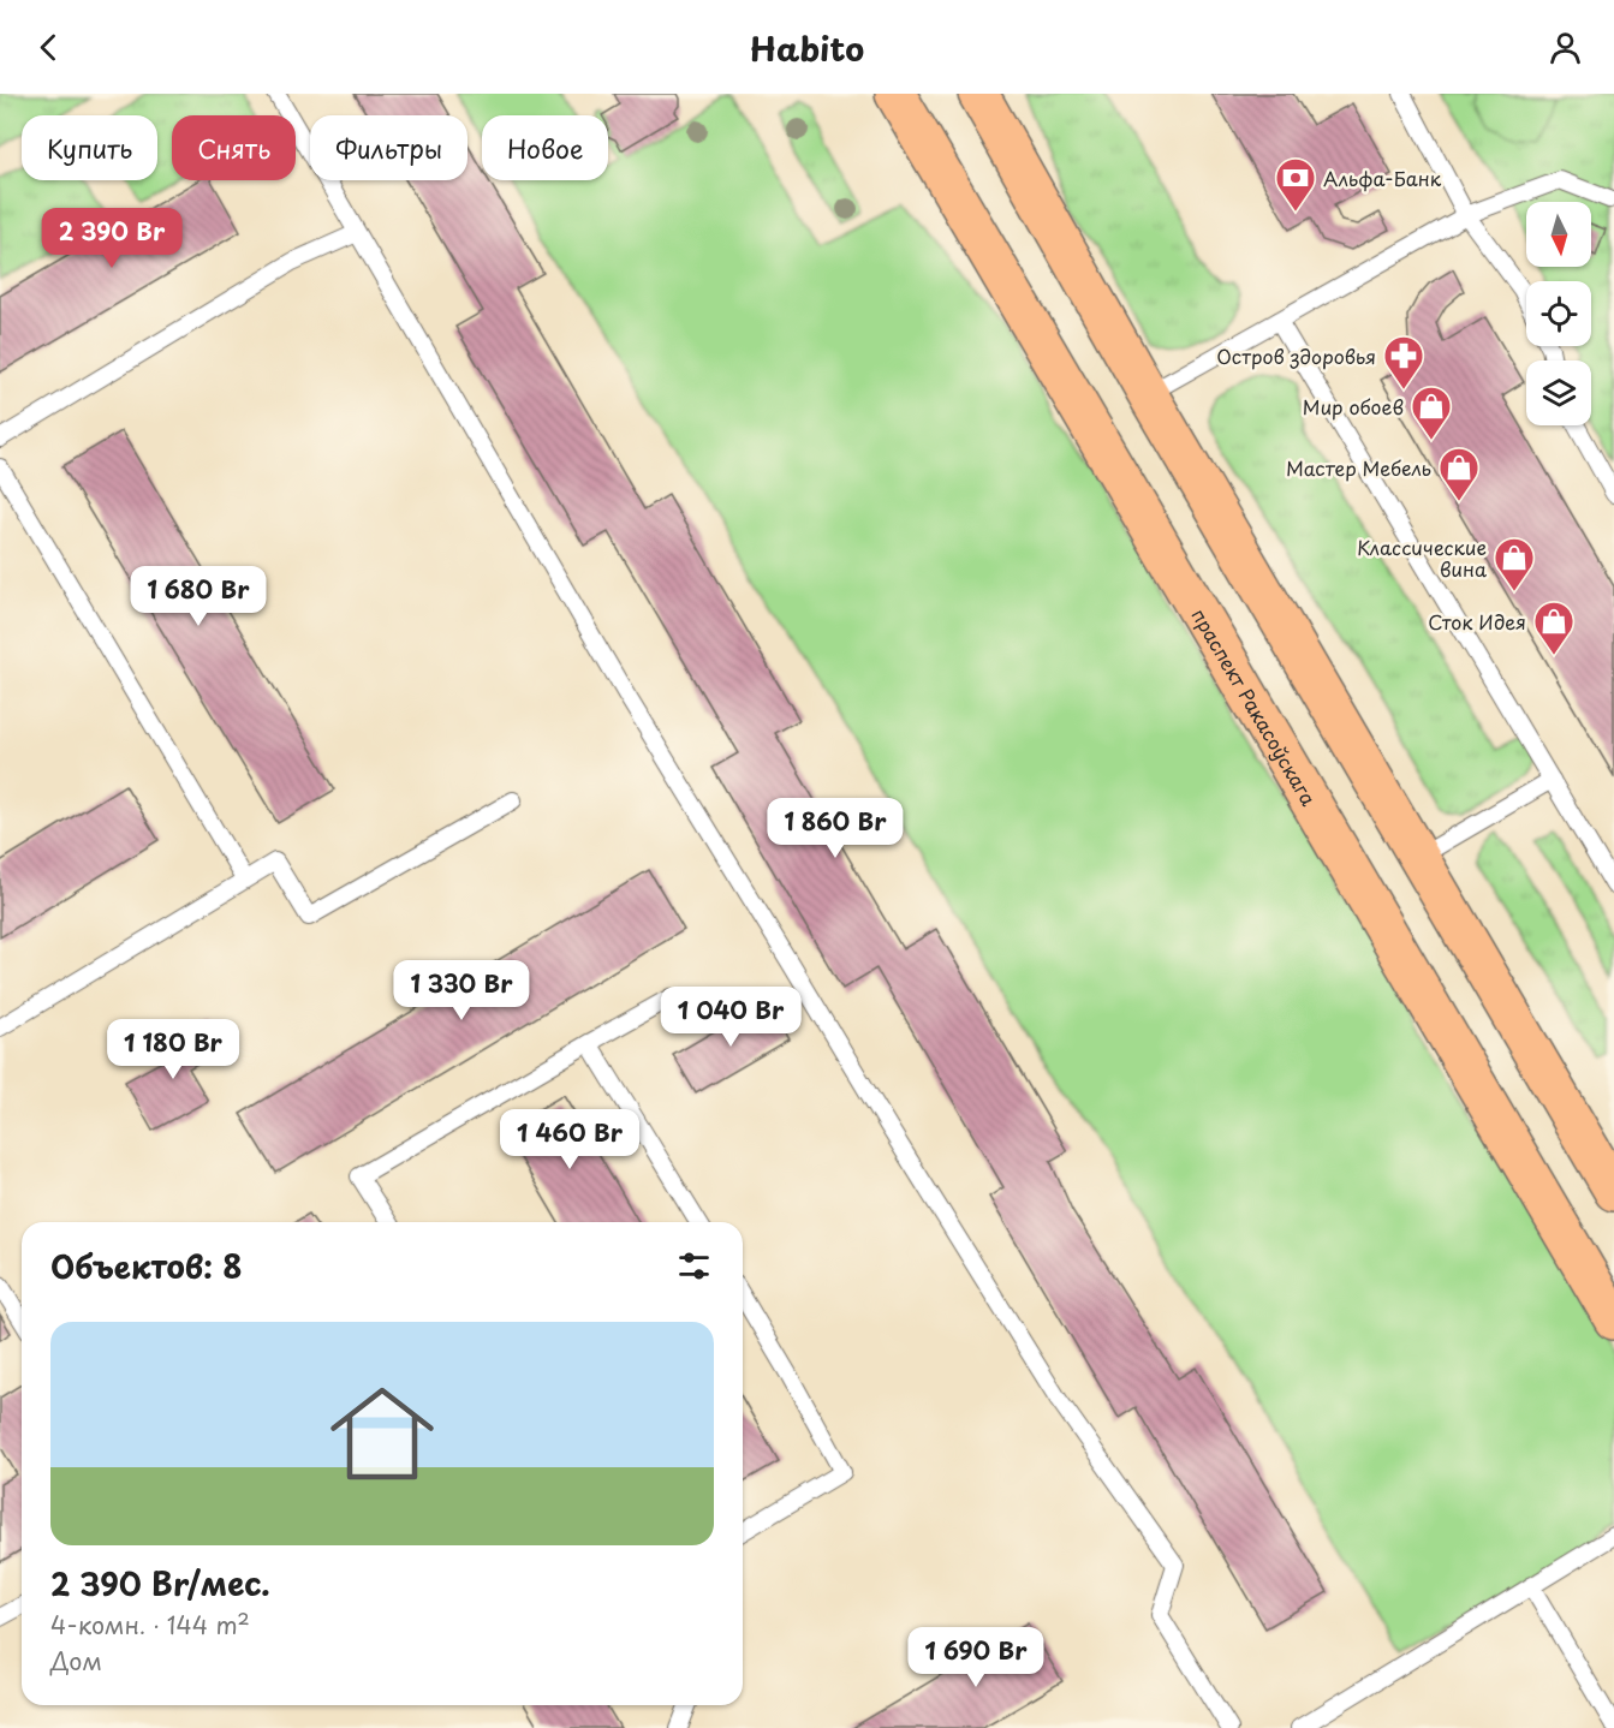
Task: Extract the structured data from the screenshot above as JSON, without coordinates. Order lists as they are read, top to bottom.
{
  "streets": {
    "main road": ["праспект Ракасоўскага"]
  },
  "places": {
    "bank": ["Альфа-Банк"],
    "pharmacy": ["Остров здоровья"],
    "shop": [
      "Мир обоев",
      "Мастер Мебель",
      "Классические вина",
      "Сток Идея"
    ]
  },
  "north": "bottom",
  "page": {
    "header": "Habito",
    "chip": [
      "Купить",
      "Снять",
      "Фильтры",
      "Новое"
    ],
    "price": [
      "2 390 Br",
      "1 680 Br",
      "1 860 Br",
      "1 330 Br",
      "1 040 Br",
      "1 180 Br",
      "1 460 Br",
      "1 690 Br"
    ],
    "heading": "Объектов: 8",
    "list": [
      {
        "name": "2 390 Br/мес.",
        "note": "4-комн. · 144 m² · Дом"
      }
    ]
  }
}
